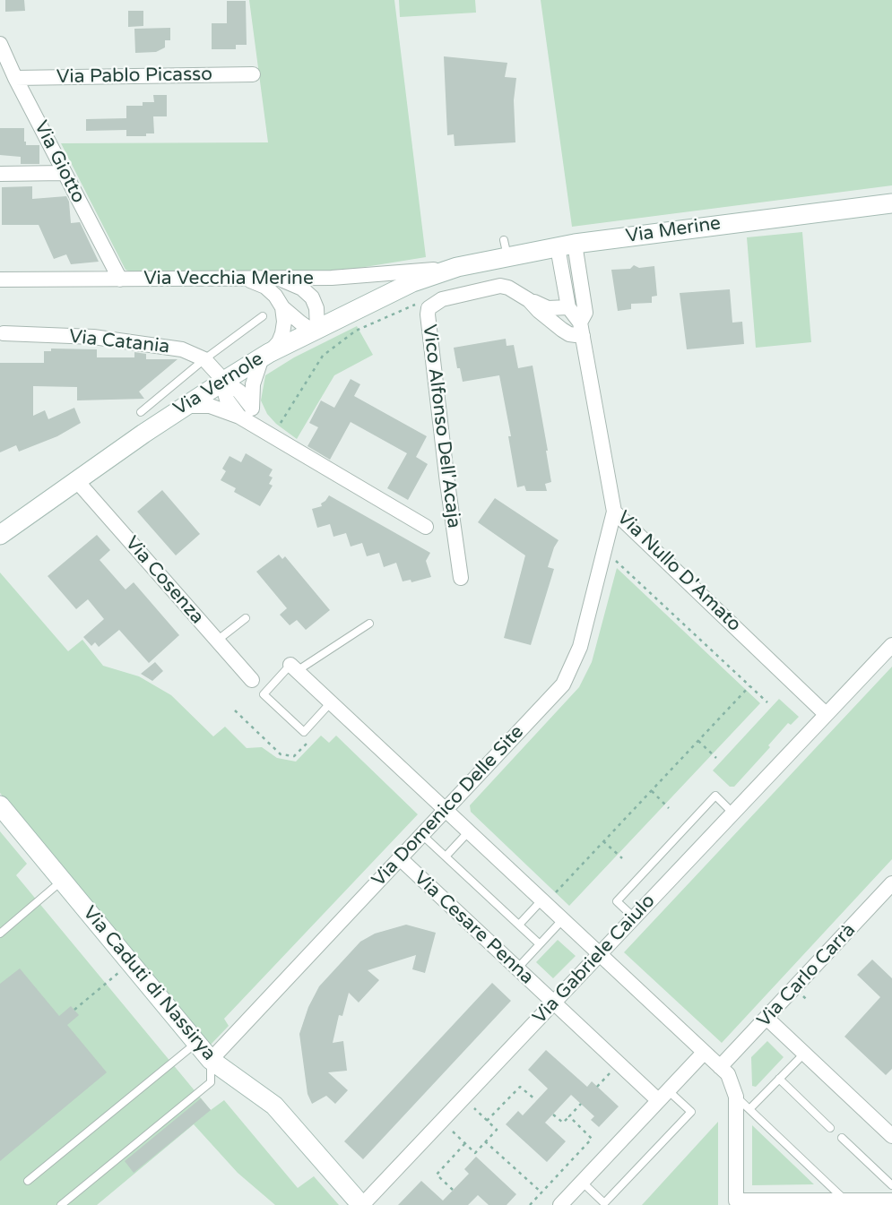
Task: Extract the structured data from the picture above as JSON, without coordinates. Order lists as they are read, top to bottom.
{
  "streets": {
    "main road": ["Via Merine", "Via Vernole", "Via Caduti di Nassirya"],
    "street": [
      "Via Pablo Picasso",
      "Via Giotto",
      "Via Vecchia Merine",
      "Via Catania",
      "Vico Alfonso Dell'Acaja",
      "Via Nullo D'Amato",
      "Via Cosenza",
      "Via Domenico Delle Site",
      "Via Cesare Penna",
      "Via Gabriele Caiulo",
      "Via Carlo Carrà"
    ]
  },
  "crossings": [
    ["Via Pablo Picasso", "Via Giotto"],
    ["Via Giotto", "Via Vecchia Merine"],
    ["Via Merine", "Via Vecchia Merine"],
    ["Via Merine", "Via Vernole"],
    ["Via Merine", "Via Nullo D'Amato"],
    ["Via Vecchia Merine", "Via Vernole"],
    ["Via Catania", "Via Vernole"],
    ["Via Vernole", "Via Cosenza"],
    ["Vico Alfonso Dell'Acaja", "Via Nullo D'Amato"],
    ["Via Nullo D'Amato", "Via Domenico Delle Site"],
    ["Via Nullo D'Amato", "Via Gabriele Caiulo"],
    ["Via Domenico Delle Site", "Via Cesare Penna"],
    ["Via Domenico Delle Site", "Via Caduti di Nassirya"],
    ["Via Cesare Penna", "Via Gabriele Caiulo"],
    ["Via Gabriele Caiulo", "Via Caduti di Nassirya"]
  ]
}
